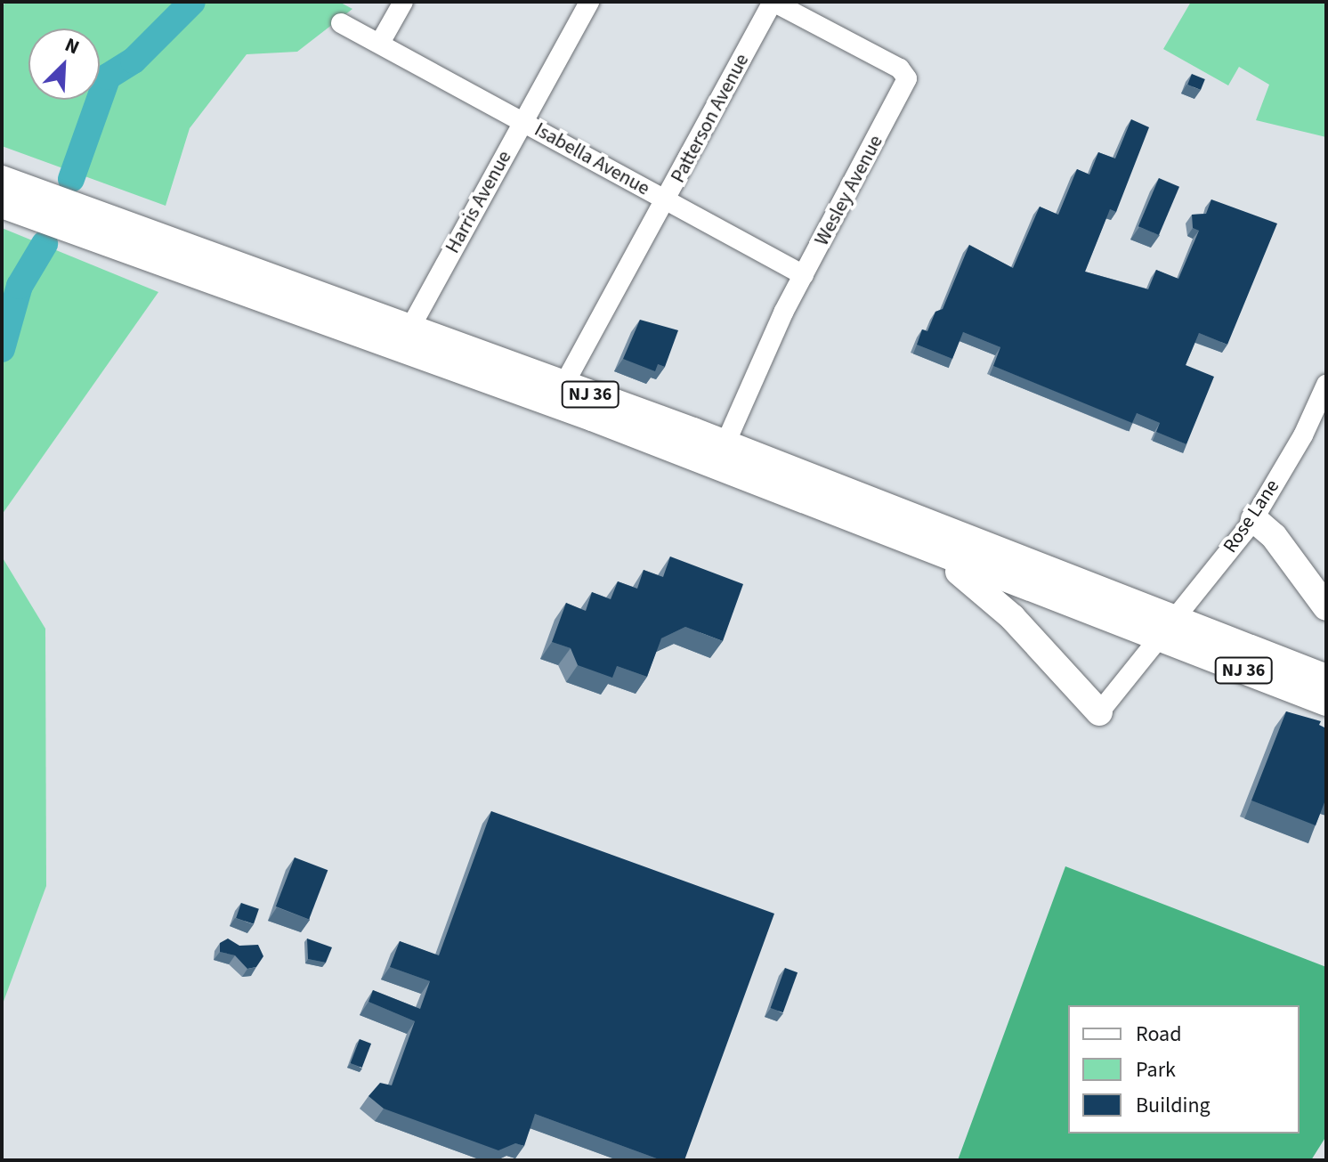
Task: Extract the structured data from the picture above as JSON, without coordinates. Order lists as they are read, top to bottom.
{
  "streets": {
    "highway": ["NJ 36"],
    "street": [
      "Patterson Avenue",
      "Isabella Avenue",
      "Wesley Avenue",
      "Harris Avenue",
      "Rose Lane"
    ]
  },
  "crossings": [
    ["Patterson Avenue", "Isabella Avenue"],
    ["Patterson Avenue", "Wesley Avenue"],
    ["Patterson Avenue", "NJ 36"],
    ["Isabella Avenue", "Wesley Avenue"],
    ["Isabella Avenue", "Harris Avenue"],
    ["Wesley Avenue", "NJ 36"],
    ["Harris Avenue", "NJ 36"],
    ["NJ 36", "Rose Lane"]
  ],
  "legend": ["Road", "Park", "Building"],
  "north": "top right"
}
